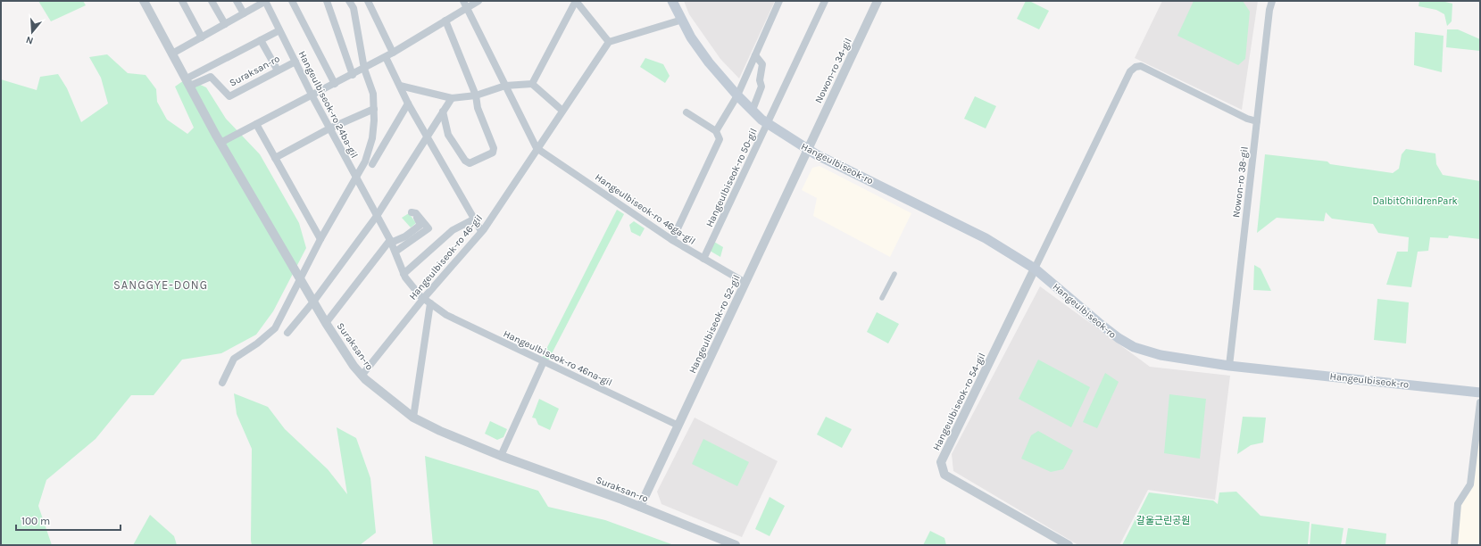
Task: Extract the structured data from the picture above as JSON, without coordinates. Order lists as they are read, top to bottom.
{
  "streets": {
    "main road": ["Hangeulbiseok-ro"],
    "street": [
      "Suraksan-ro",
      "Nowon-ro 34-gil",
      "Hangeulbiseok-ro 24ba-gil",
      "Hangeulbiseok-ro 50-gil",
      "Nowon-ro 38-gil",
      "Hangeulbiseok-ro 46ga-gil",
      "Hangeulbiseok-ro 46-gil",
      "Hangeulbiseok-ro 52-gil",
      "Hangeulbiseok-ro 46na-gil",
      "Hangeulbiseok-ro 54-gil"
    ]
  },
  "crossings": [
    ["Suraksan-ro", "Hangeulbiseok-ro 24ba-gil"],
    ["Suraksan-ro", "Hangeulbiseok-ro 46-gil"],
    ["Suraksan-ro", "Hangeulbiseok-ro 52-gil"],
    ["Nowon-ro 34-gil", "Hangeulbiseok-ro"],
    ["Nowon-ro 34-gil", "Hangeulbiseok-ro 52-gil"],
    ["Hangeulbiseok-ro 24ba-gil", "Hangeulbiseok-ro 46-gil"],
    ["Hangeulbiseok-ro 24ba-gil", "Hangeulbiseok-ro 46na-gil"],
    ["Hangeulbiseok-ro", "Hangeulbiseok-ro 50-gil"],
    ["Hangeulbiseok-ro", "Nowon-ro 38-gil"],
    ["Hangeulbiseok-ro", "Hangeulbiseok-ro 52-gil"],
    ["Hangeulbiseok-ro", "Hangeulbiseok-ro 54-gil"],
    ["Hangeulbiseok-ro 50-gil", "Hangeulbiseok-ro 46ga-gil"],
    ["Hangeulbiseok-ro 46ga-gil", "Hangeulbiseok-ro 46-gil"],
    ["Hangeulbiseok-ro 46ga-gil", "Hangeulbiseok-ro 52-gil"],
    ["Hangeulbiseok-ro 46-gil", "Hangeulbiseok-ro 46na-gil"],
    ["Hangeulbiseok-ro 52-gil", "Hangeulbiseok-ro 46na-gil"]
  ],
  "districts": ["SANGGYE-DONG"],
  "parks": ["DalbitChildrenPark", "갈울근린공원"],
  "scale_bar": "100 m",
  "north": "bottom"
}
